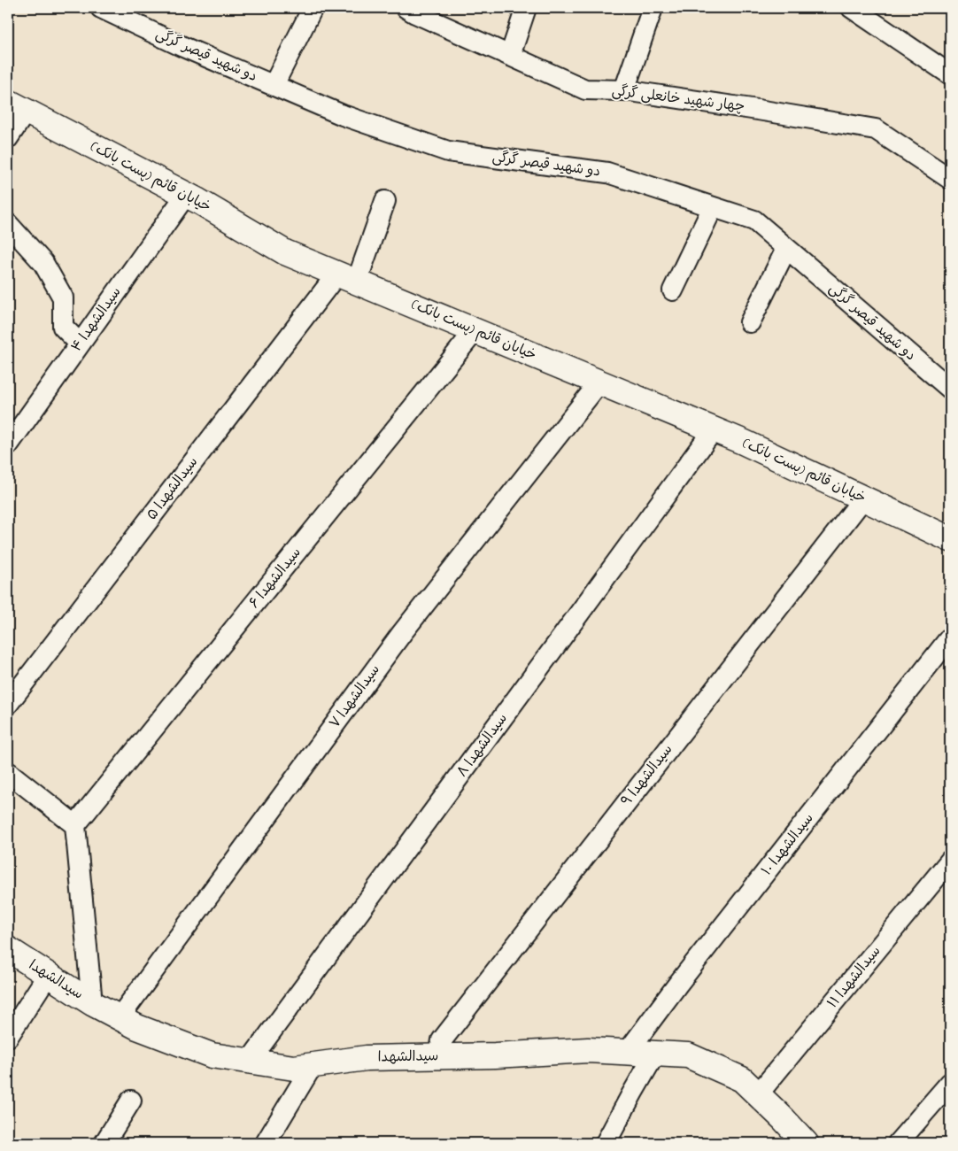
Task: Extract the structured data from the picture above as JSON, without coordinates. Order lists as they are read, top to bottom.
{
  "streets": {
    "street": [
      "دو شهید قیصر گرگی",
      "چهار شهید خانعلی گرگی",
      "خیابان قائم (پست بانک)",
      "سیدالشهدا ۴",
      "سیدالشهدا ۵",
      "سیدالشهدا ۶",
      "سیدالشهدا ۷",
      "سیدالشهدا ۸",
      "سیدالشهدا ۹",
      "سیدالشهدا ۱۰",
      "سیدالشهدا ۱۱",
      "سیدالشهدا"
    ]
  },
  "crossings": [
    ["خیابان قائم (پست بانک)", "سیدالشهدا ۴"],
    ["خیابان قائم (پست بانک)", "سیدالشهدا ۵"],
    ["خیابان قائم (پست بانک)", "سیدالشهدا ۶"],
    ["خیابان قائم (پست بانک)", "سیدالشهدا ۷"],
    ["خیابان قائم (پست بانک)", "سیدالشهدا ۸"],
    ["خیابان قائم (پست بانک)", "سیدالشهدا ۹"],
    ["سیدالشهدا ۷", "سیدالشهدا"],
    ["سیدالشهدا ۸", "سیدالشهدا"],
    ["سیدالشهدا ۹", "سیدالشهدا"],
    ["سیدالشهدا ۱۰", "سیدالشهدا"],
    ["سیدالشهدا ۱۱", "سیدالشهدا"]
  ]
}
